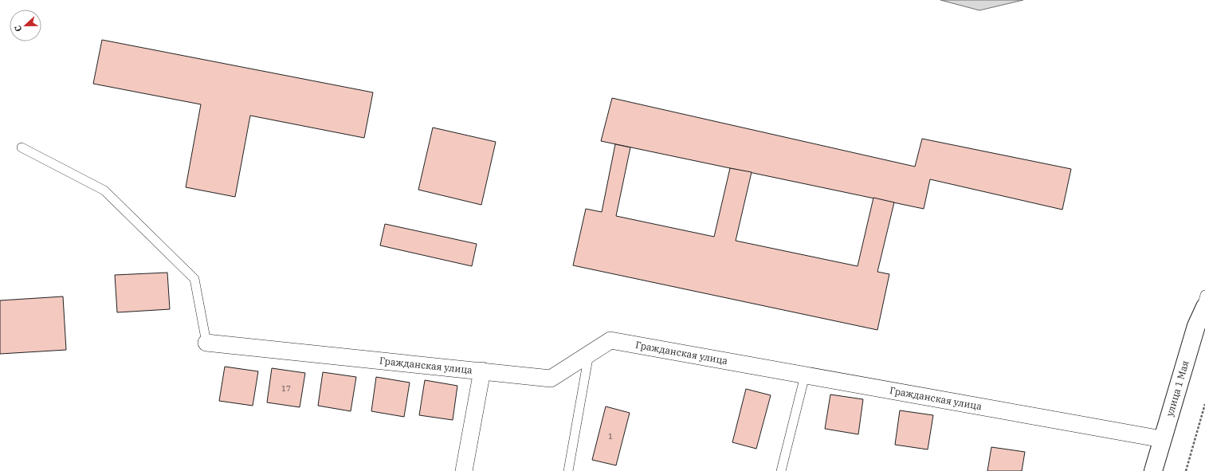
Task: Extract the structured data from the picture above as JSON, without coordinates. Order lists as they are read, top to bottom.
{
  "streets": {
    "main road": ["улица 1 Мая"],
    "street": ["Гражданская улица"]
  },
  "crossings": [
    ["Гражданская улица", "улица 1 Мая"]
  ],
  "house_numbers": ["17", "1"],
  "north": "left"
}
